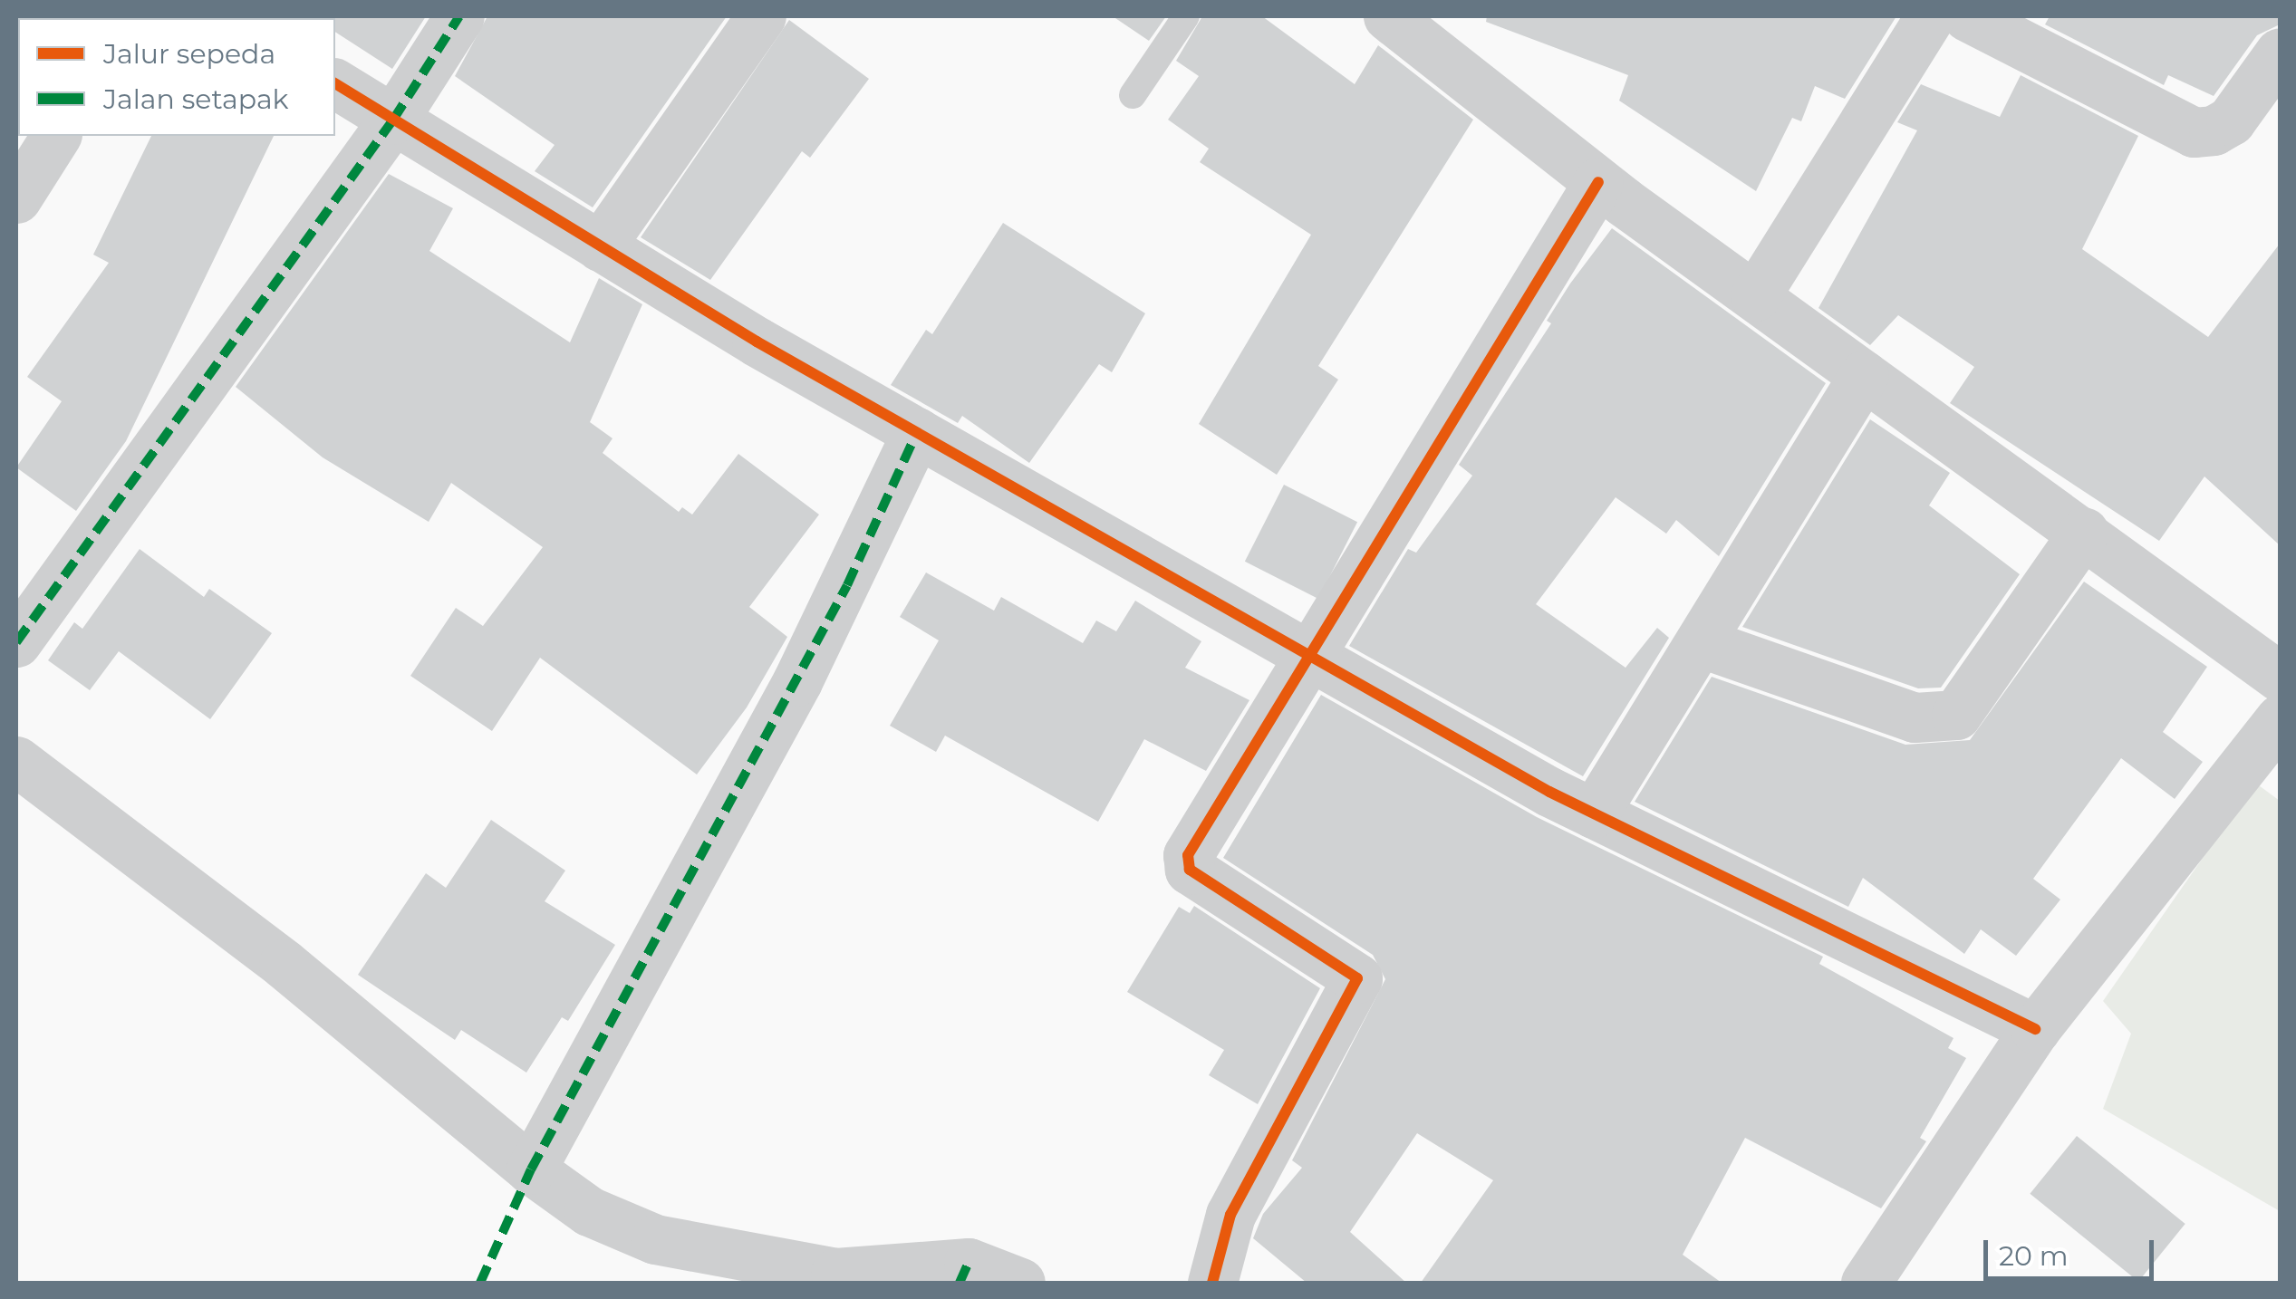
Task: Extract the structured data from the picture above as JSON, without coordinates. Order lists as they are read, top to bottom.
{
  "legend": ["Jalur sepeda", "Jalan setapak"],
  "scale_bar": "20 m"
}
